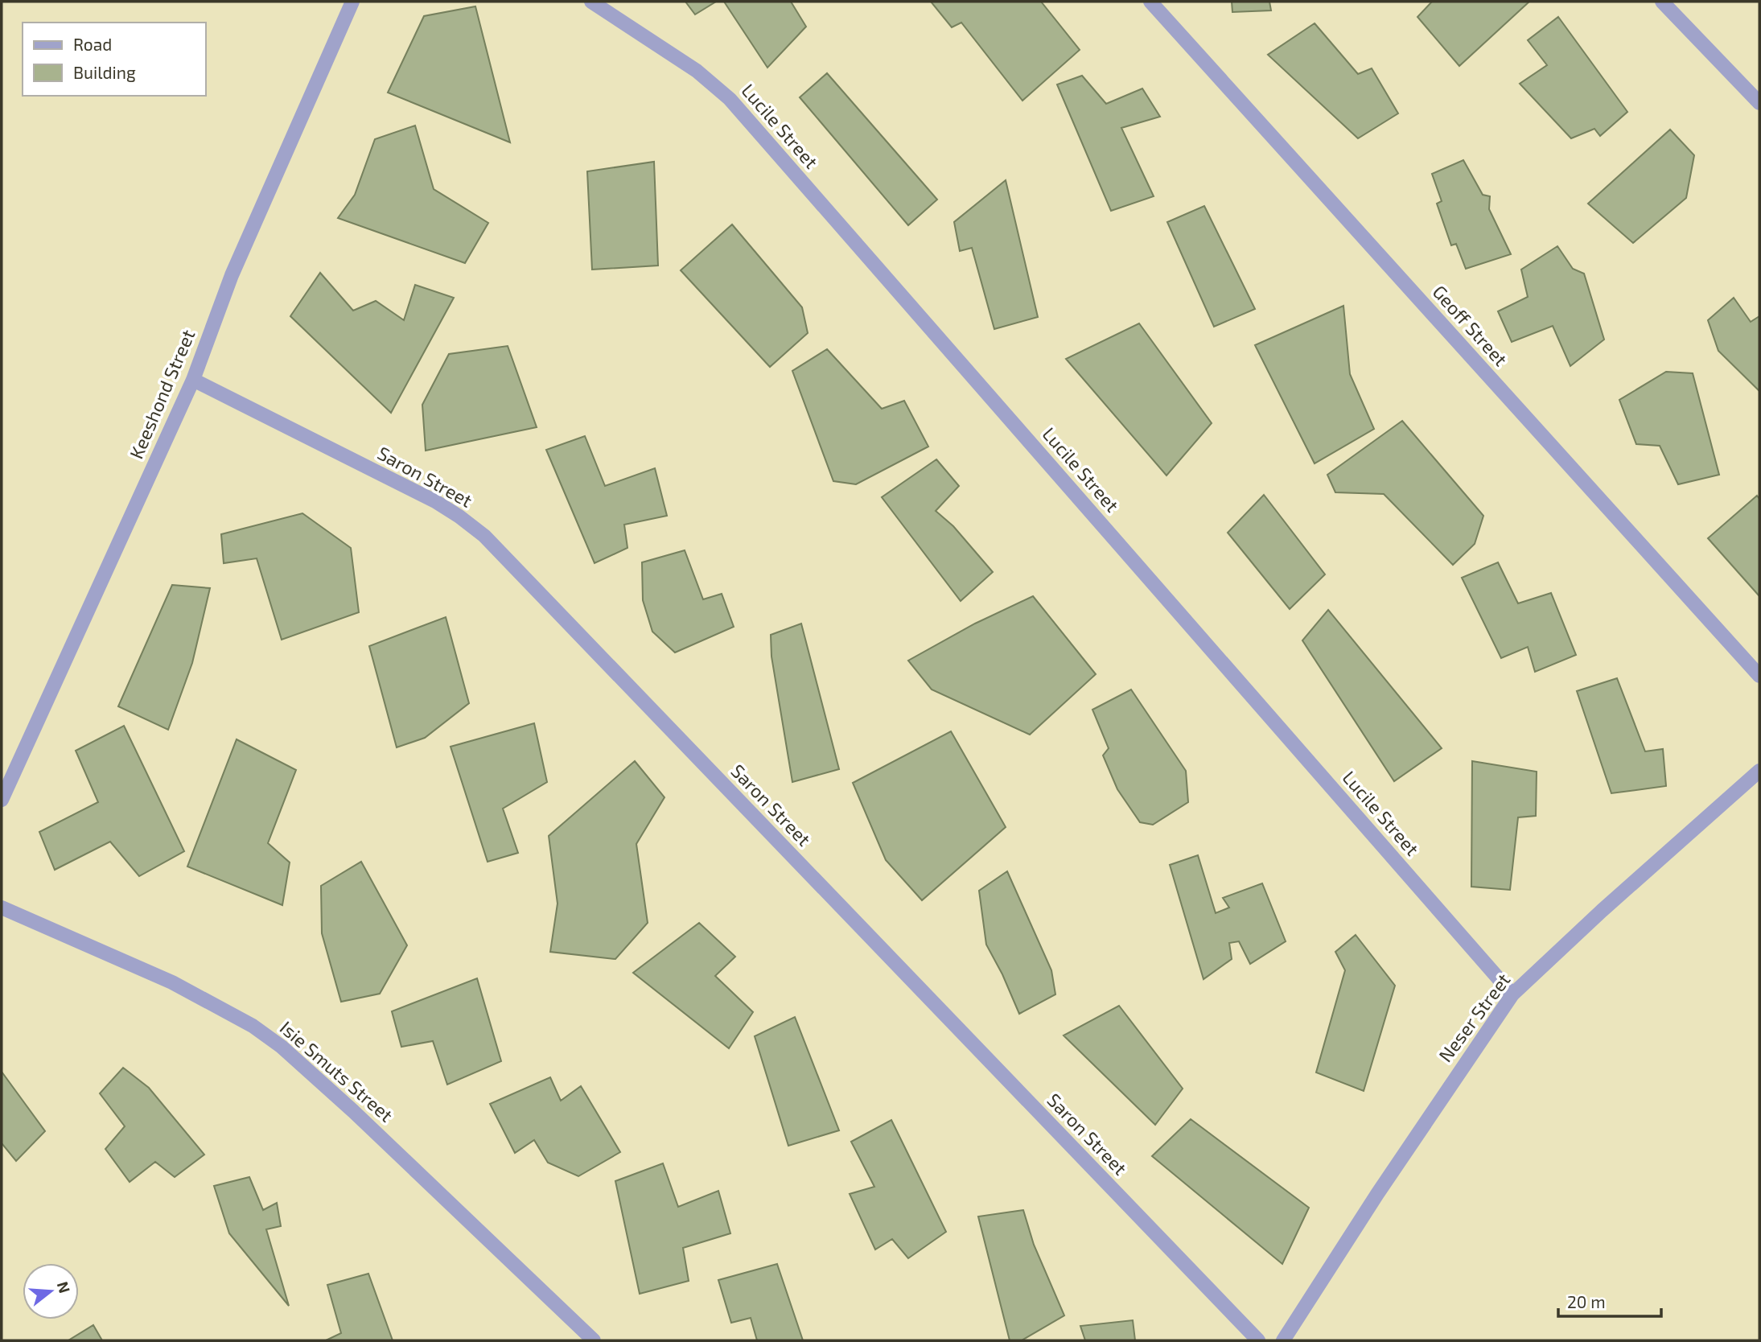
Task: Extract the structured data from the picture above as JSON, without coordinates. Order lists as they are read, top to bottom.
{
  "streets": {
    "street": [
      "Lucile Street",
      "Geoff Street",
      "Keeshond Street",
      "Saron Street",
      "Neser Street",
      "Isie Smuts Street"
    ]
  },
  "crossings": [
    ["Lucile Street", "Neser Street"],
    ["Keeshond Street", "Saron Street"]
  ],
  "legend": ["Road", "Building"],
  "scale_bar": "20 m",
  "north": "right"
}
